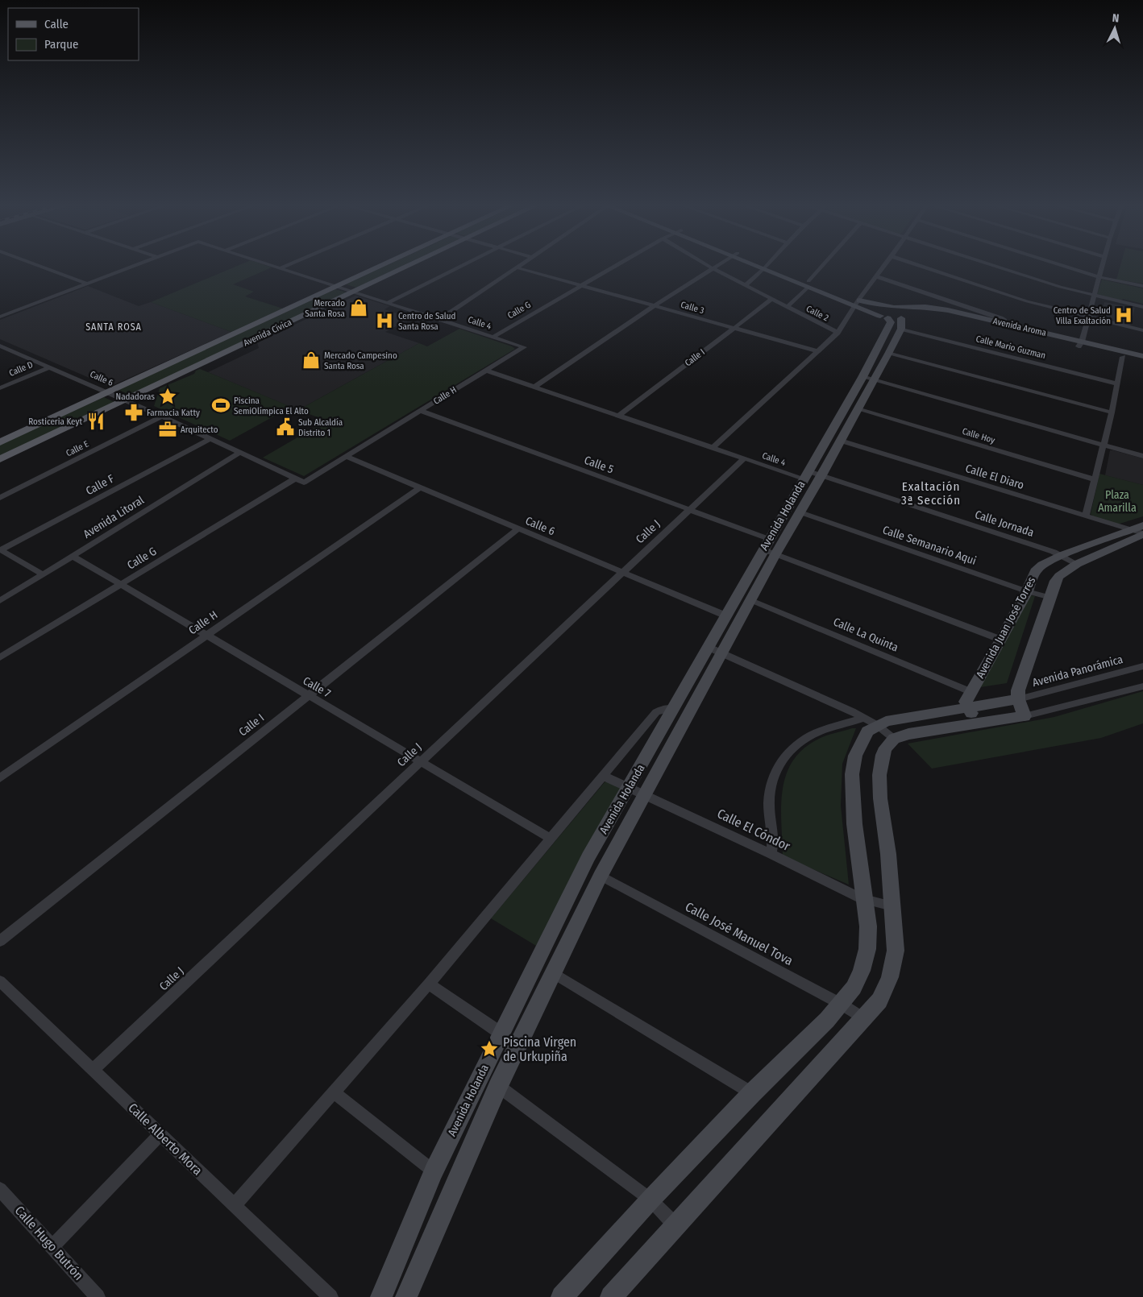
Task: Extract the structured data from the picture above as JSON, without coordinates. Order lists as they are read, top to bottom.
{
  "streets": {
    "main road": ["Avenida Cívica"],
    "street": [
      "Calle 3",
      "Calle G",
      "Calle 2",
      "Calle 4",
      "Avenida Aroma",
      "Calle Mario Guzman",
      "Calle I",
      "Calle D",
      "Calle 6",
      "Calle H",
      "Calle Hoy",
      "Calle E",
      "Calle 5",
      "Calle El Diaro",
      "Calle F",
      "Avenida Holanda",
      "Avenida Litoral",
      "Calle Jornada",
      "Calle J",
      "Calle Semanario Aqui",
      "Avenida Juan José Torres",
      "Calle La Quinta",
      "Avenida Panorámica",
      "Calle 7",
      "Calle El Cóndor",
      "Calle José Manuel Tova",
      "Calle Alberto Mora",
      "Calle Hugo Butrón"
    ]
  },
  "crossings": [
    ["Calle 3", "Calle G"],
    ["Calle 3", "Calle I"],
    ["Calle G", "Calle 4"],
    ["Calle G", "Calle 6"],
    ["Calle G", "Calle 7"],
    ["Calle 2", "Calle I"],
    ["Calle 4", "Avenida Cívica"],
    ["Calle 4", "Calle I"],
    ["Calle 4", "Calle H"],
    ["Calle 4", "Avenida Holanda"],
    ["Calle 4", "Calle Jornada"],
    ["Calle 4", "Calle J"],
    ["Avenida Aroma", "Calle Mario Guzman"],
    ["Avenida Aroma", "Avenida Holanda"],
    ["Avenida Cívica", "Calle 6"],
    ["Calle Mario Guzman", "Avenida Holanda"],
    ["Calle I", "Calle 6"],
    ["Calle I", "Calle 7"],
    ["Calle D", "Calle 6"],
    ["Calle 6", "Calle H"],
    ["Calle 6", "Calle E"],
    ["Calle 6", "Calle F"],
    ["Calle 6", "Avenida Holanda"],
    ["Calle 6", "Avenida Litoral"],
    ["Calle 6", "Calle J"],
    ["Calle H", "Calle 5"],
    ["Calle H", "Calle 7"],
    ["Calle Hoy", "Avenida Holanda"],
    ["Calle 5", "Avenida Holanda"],
    ["Calle 5", "Calle J"],
    ["Calle 5", "Avenida Juan José Torres"],
    ["Calle El Diaro", "Avenida Holanda"],
    ["Calle El Diaro", "Avenida Juan José Torres"],
    ["Avenida Holanda", "Calle Jornada"],
    ["Avenida Holanda", "Calle Semanario Aqui"],
    ["Avenida Holanda", "Calle La Quinta"],
    ["Avenida Holanda", "Calle El Cóndor"],
    ["Avenida Holanda", "Calle José Manuel Tova"],
    ["Avenida Litoral", "Calle 7"],
    ["Calle Jornada", "Avenida Juan José Torres"],
    ["Calle J", "Calle 7"],
    ["Calle J", "Calle Alberto Mora"],
    ["Calle Semanario Aqui", "Avenida Juan José Torres"],
    ["Avenida Juan José Torres", "Calle La Quinta"]
  ],
  "districts": ["SANTA ROSA", "Exaltación 3ª Sección"],
  "parks": ["Plaza Amarilla"],
  "places": {
    "shop": ["Mercado Santa Rosa", "Mercado Campesino Santa Rosa"],
    "hospital": ["Centro de Salud Villa Exaltación", "Centro de Salud Santa Rosa"],
    "place": ["Nadadoras", "Piscina Virgen de Urkupiña"],
    "sports": ["Piscina SemiOlímpica El Alto"],
    "pharmacy": ["Farmacia Katty"],
    "restaurant": ["Rosticeria Keyt"],
    "public building": ["Sub Alcaldía Distrito 1"],
    "office": ["Arquitecto"]
  },
  "legend": ["Calle", "Parque"],
  "north": "top"
}
